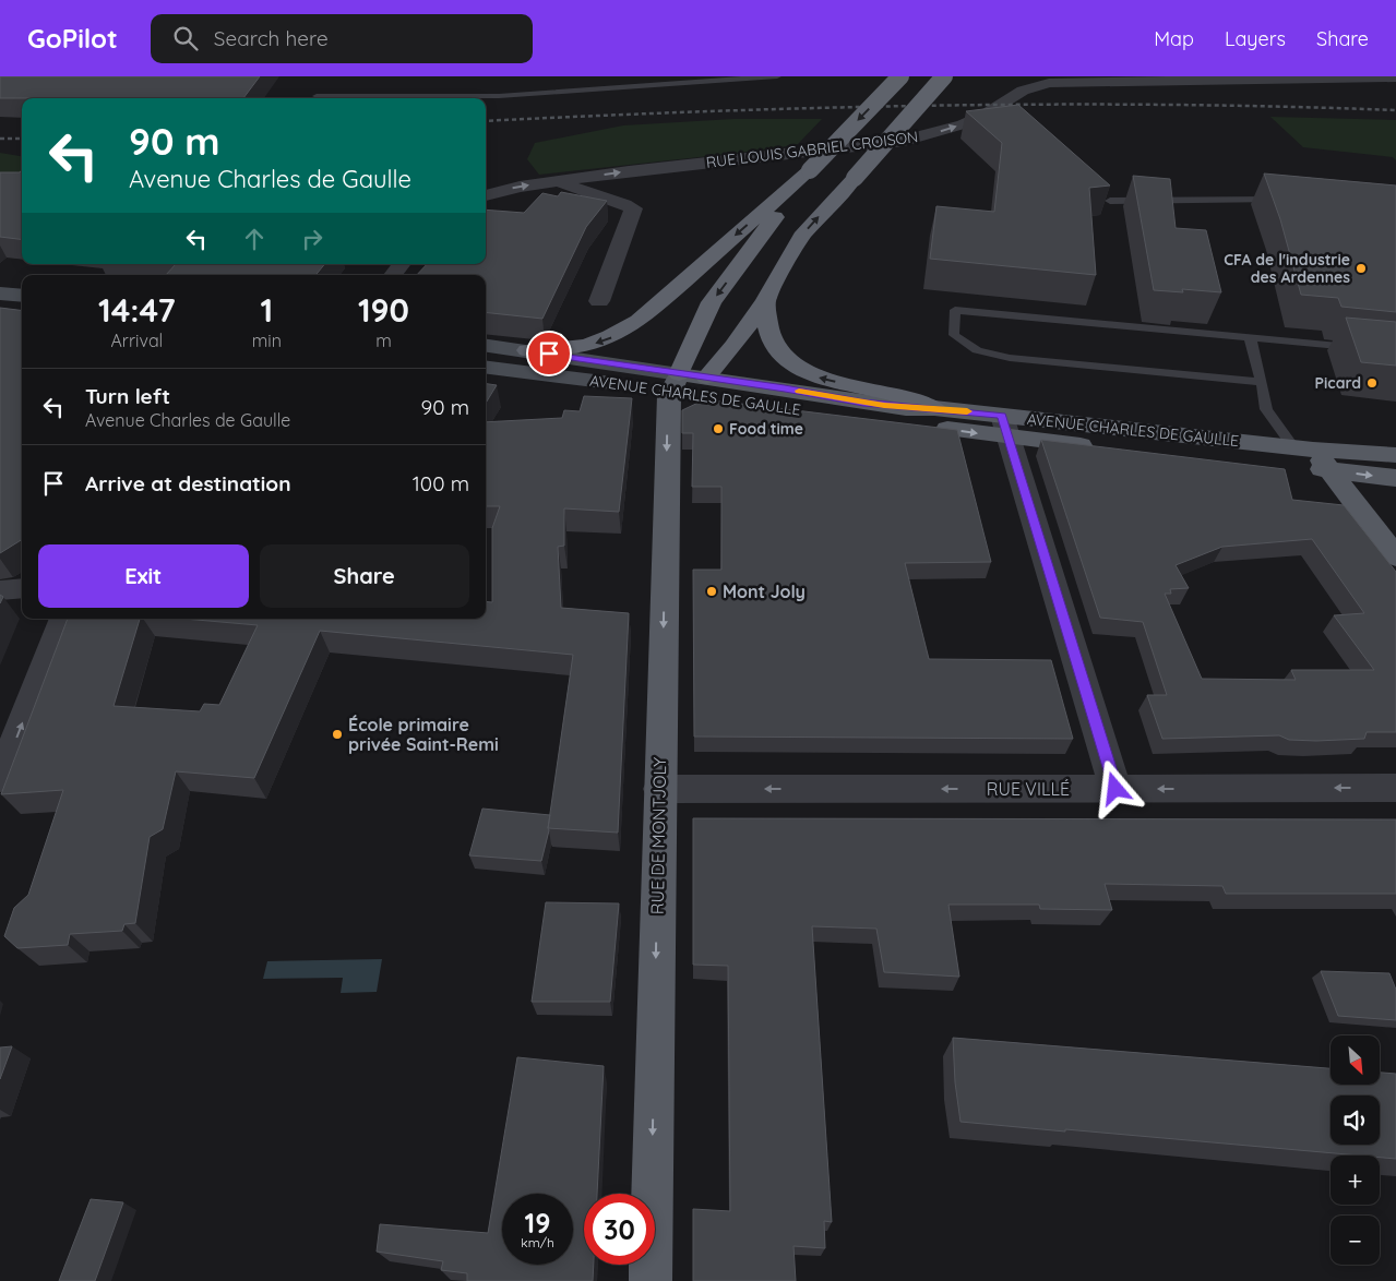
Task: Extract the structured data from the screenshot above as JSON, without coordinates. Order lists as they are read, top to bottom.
{
  "streets": {
    "main road": ["AVENUE CHARLES DE GAULLE", "RUE DE MONTJOLY"],
    "street": ["RUE LOUIS GABRIEL CROISON", "RUE VILLÉ"]
  },
  "crossings": [
    ["AVENUE CHARLES DE GAULLE", "RUE DE MONTJOLY"],
    ["RUE VILLÉ", "RUE DE MONTJOLY"]
  ],
  "one_way": ["RUE LOUIS GABRIEL CROISON", "RUE VILLÉ", "RUE DE MONTJOLY"],
  "places": [
    "CFA de l'industrie des Ardennes",
    "Picard",
    "Food time",
    "Mont Joly",
    "École primaire privée Saint-Remi"
  ],
  "north": "bottom right",
  "page": {
    "header": "GoPilot",
    "search": "Search here",
    "nav": ["Map", "Layers", "Share"],
    "turn": ["90 m", "Avenue Charles de Gaulle"],
    "eta": [
      "14:47",
      "Arrival",
      "1",
      "min",
      "190",
      "m"
    ],
    "list": [
      {
        "name": "Turn left",
        "note": "Avenue Charles de Gaulle",
        "value": "90 m"
      },
      {
        "name": "Arrive at destination",
        "value": "100 m"
      }
    ],
    "buttons": ["Exit", "Share"],
    "map_buttons": ["+", "−"],
    "speed": "19 km/h",
    "limit": "30"
  }
}
